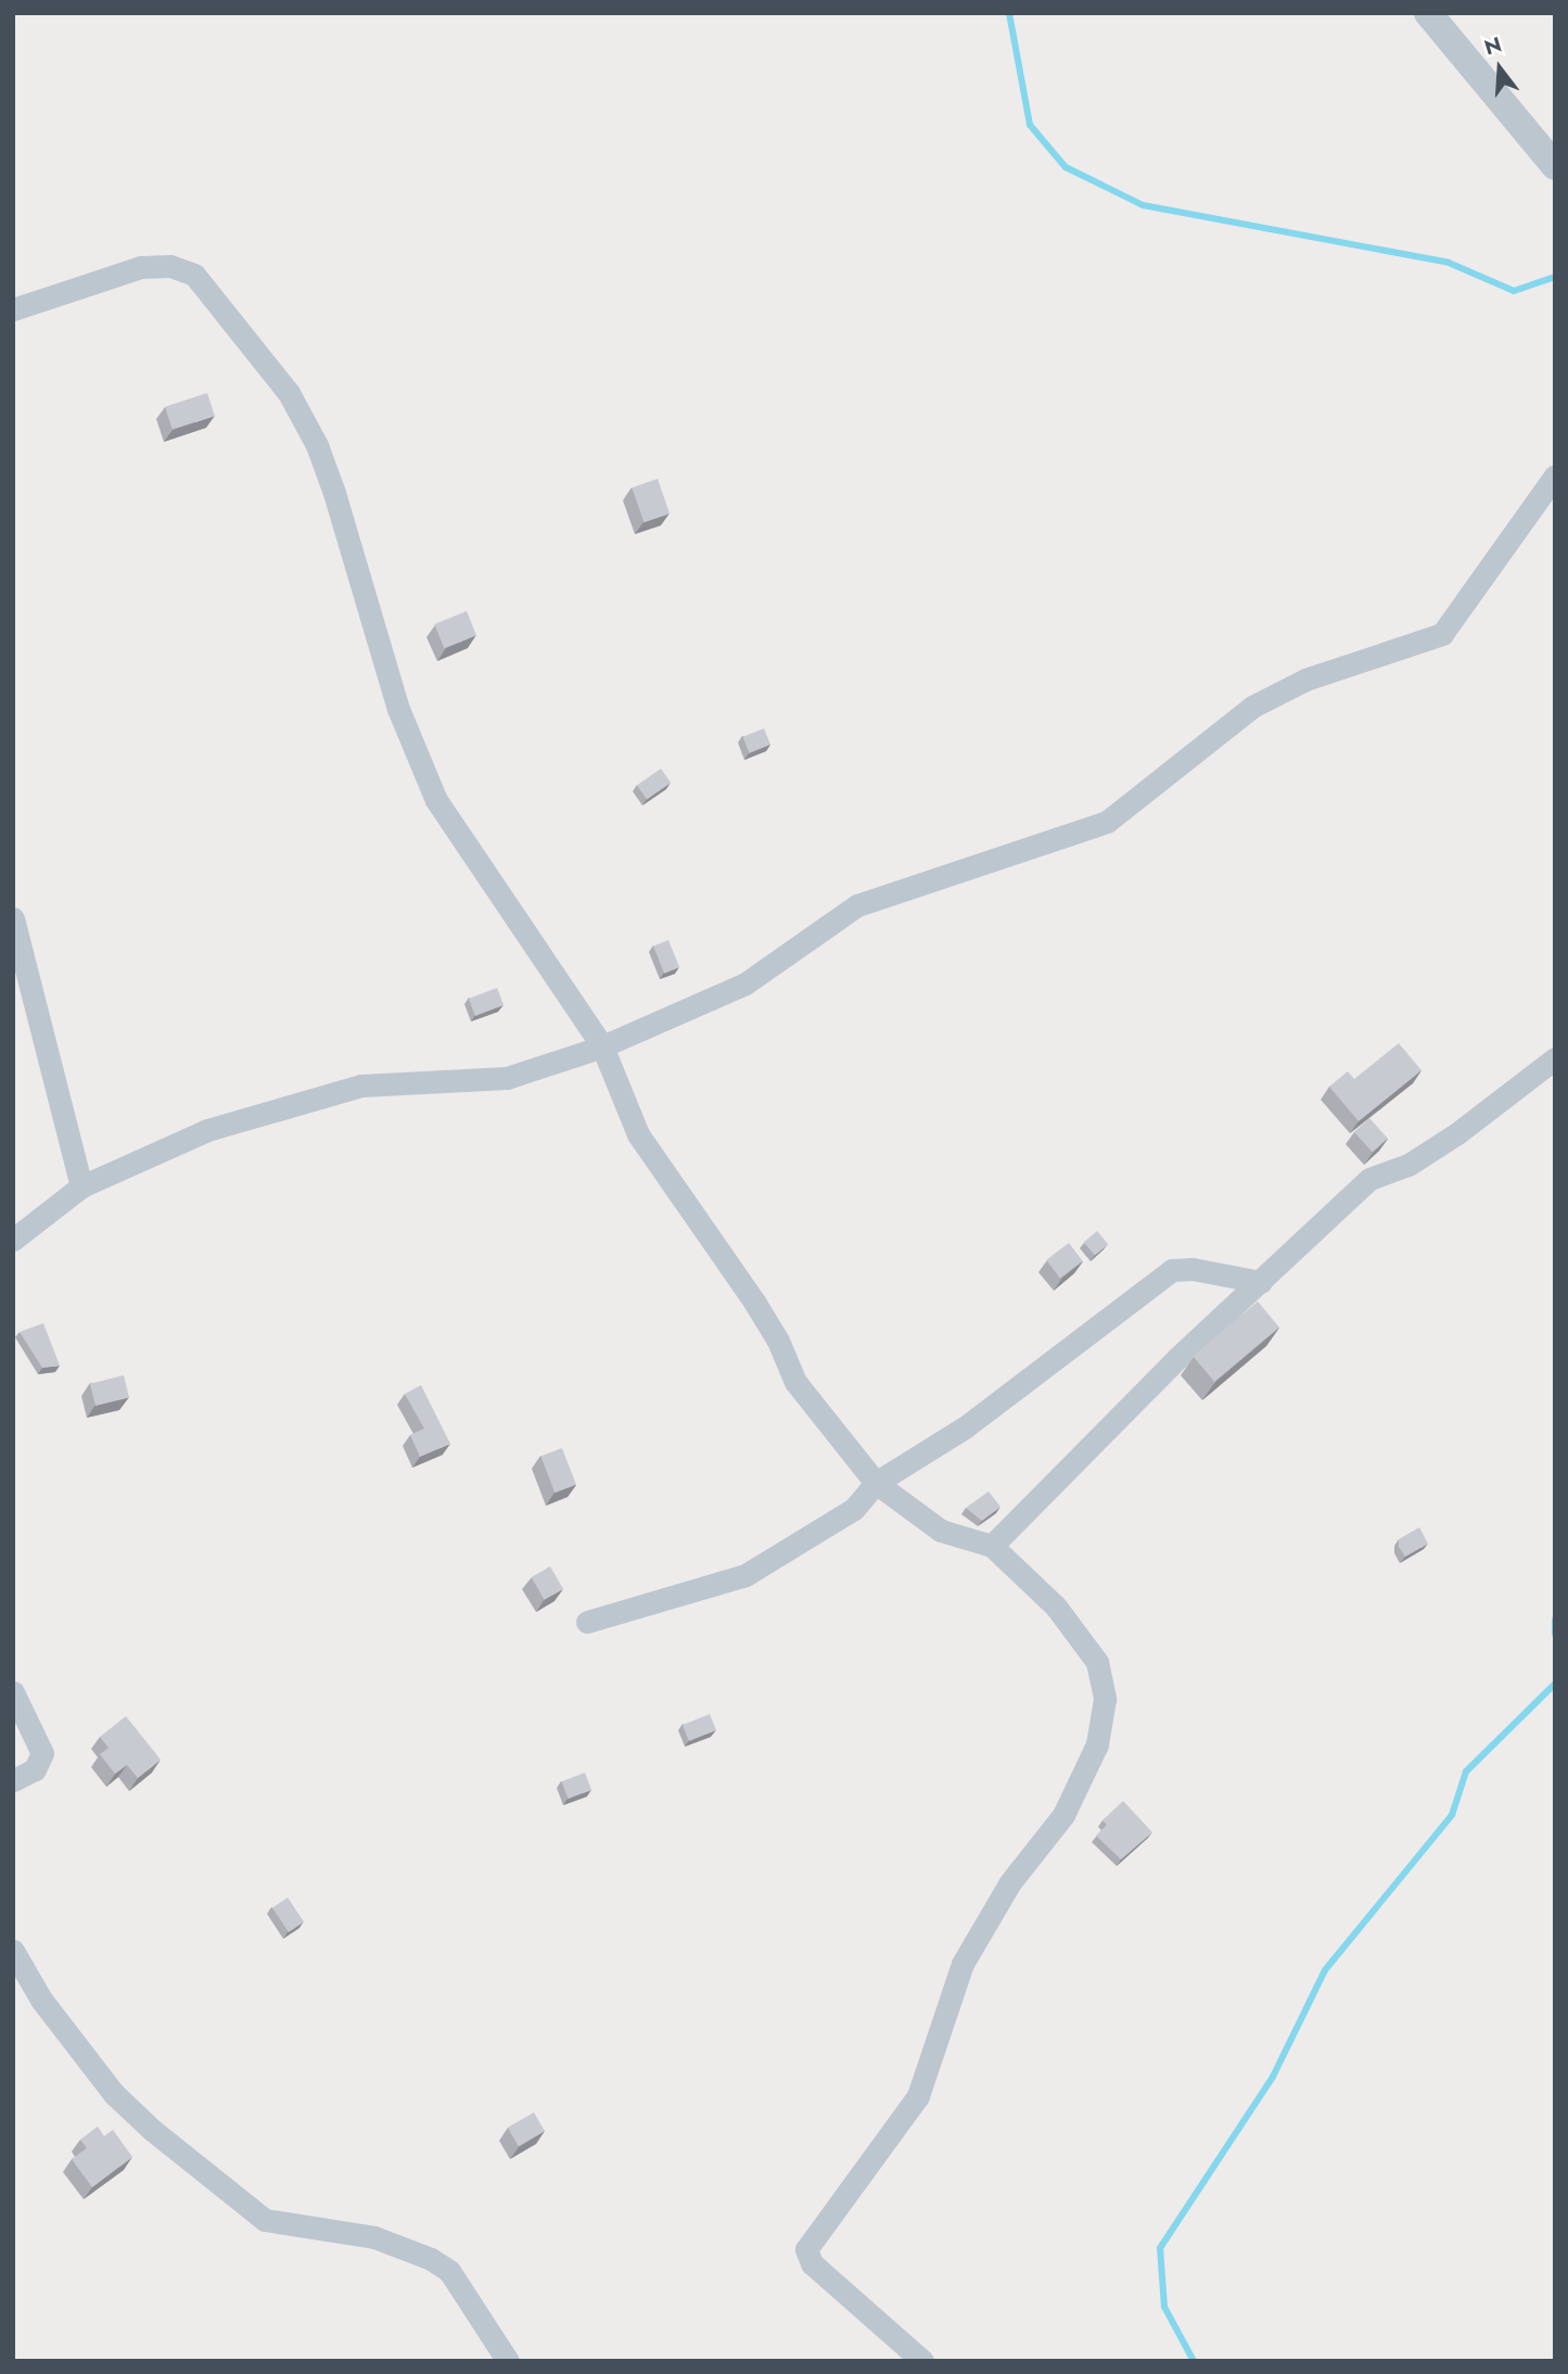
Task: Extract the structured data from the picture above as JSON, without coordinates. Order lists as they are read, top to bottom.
{
  "north": "top"
}
